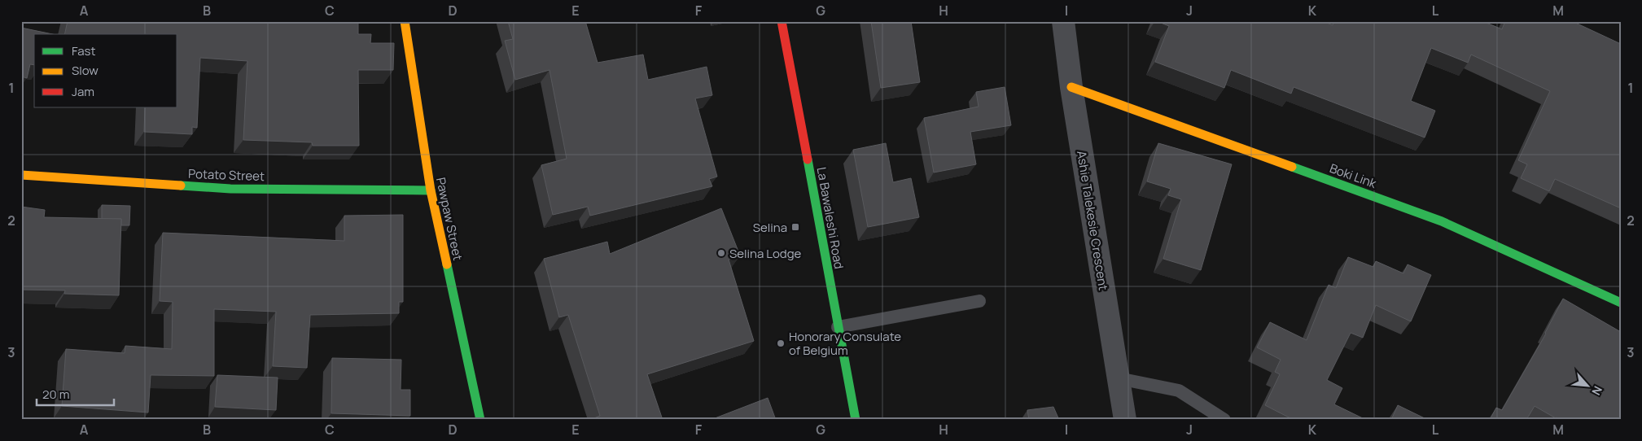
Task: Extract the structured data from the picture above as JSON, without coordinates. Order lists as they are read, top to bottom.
{
  "streets": {
    "street": [
      "Potato Street",
      "Boki Link",
      "La Bawaleshi Road",
      "Pawpaw Street",
      "Ashie Talekesie Crescent"
    ]
  },
  "crossings": [
    ["Potato Street", "Pawpaw Street"],
    ["Boki Link", "Ashie Talekesie Crescent"]
  ],
  "places": {
    "transit": ["Selina"],
    "other": ["Selina Lodge", "Honorary Consulate of Belgium"]
  },
  "legend": ["Fast", "Slow", "Jam"],
  "scale_bar": "20 m",
  "north": "bottom right",
  "grid": {
    "columns": [
      "A",
      "B",
      "C",
      "D",
      "E",
      "F",
      "G",
      "H",
      "I",
      "J",
      "K",
      "L",
      "M"
    ],
    "rows": ["1", "2", "3"]
  }
}
